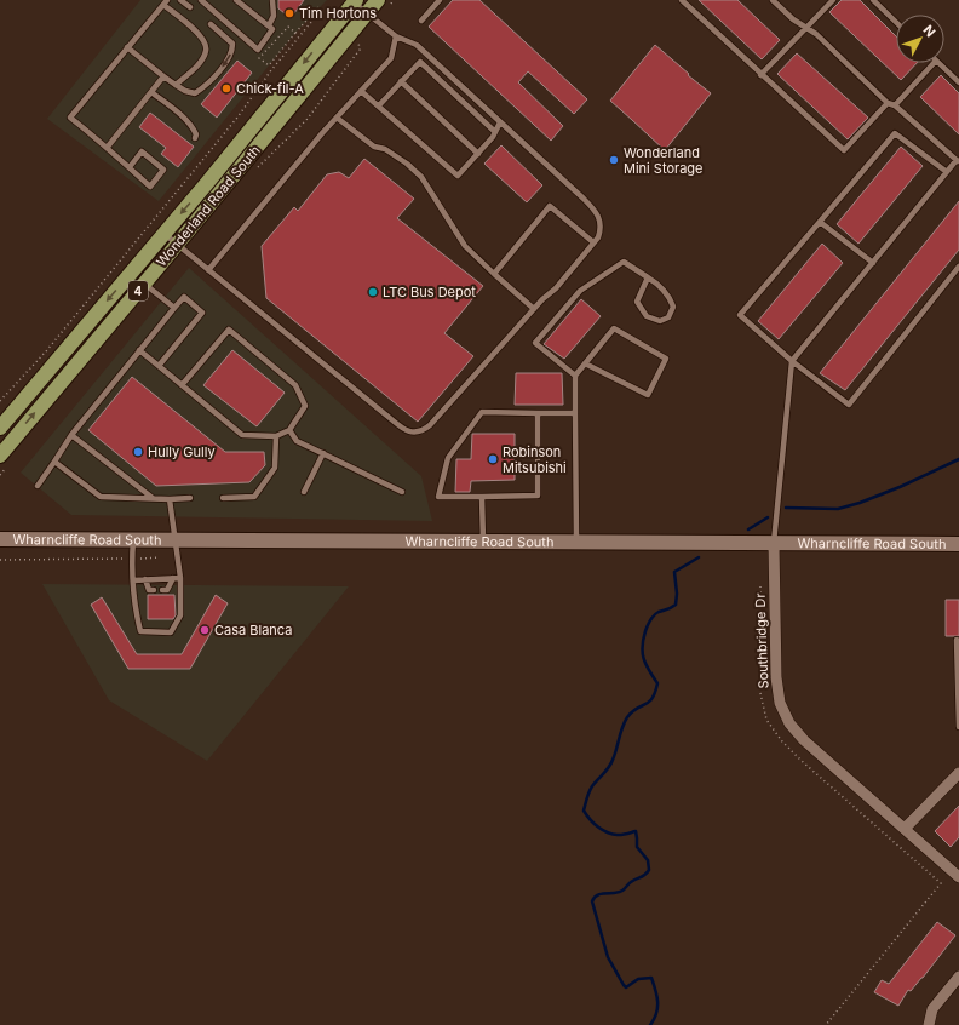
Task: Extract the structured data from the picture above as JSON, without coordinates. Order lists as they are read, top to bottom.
{
  "streets": {
    "main road": ["Wonderland Road South", "4", "Wharncliffe Road South"],
    "street": ["Southbridge Dr"]
  },
  "crossings": [
    ["Wharncliffe Road South", "Southbridge Dr"]
  ],
  "places": [
    "Tim Hortons",
    "Chick-fil-A",
    "Wonderland Mini Storage",
    "LTC Bus Depot",
    "Hully Gully",
    "Robinson Mitsubishi",
    "Casa Blanca"
  ],
  "north": "top right"
}
